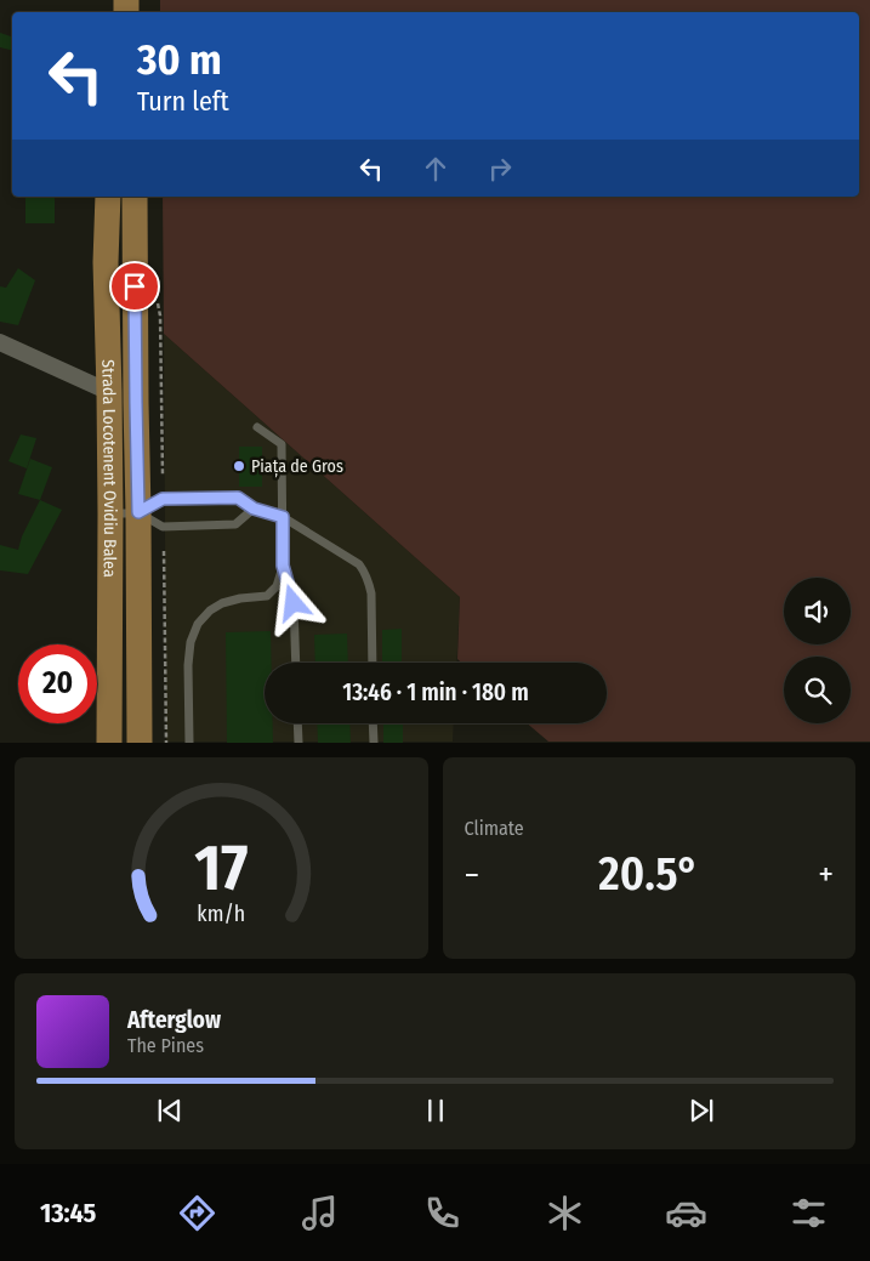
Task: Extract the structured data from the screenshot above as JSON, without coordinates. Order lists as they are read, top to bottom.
{
  "streets": {
    "main road": ["Strada Locotenent Ovidiu Balea"]
  },
  "places": ["Piața de Gros"],
  "page": {
    "turn": ["30 m", "Turn left"],
    "limit": "20",
    "trip": "13:46 · 1 min · 180 m",
    "tile": "Climate",
    "heat": ["−", "20.5°", "+"],
    "song": ["Afterglow", "The Pines"],
    "tabs": "13:45",
    "gauge": ["17", "km/h"]
  }
}
